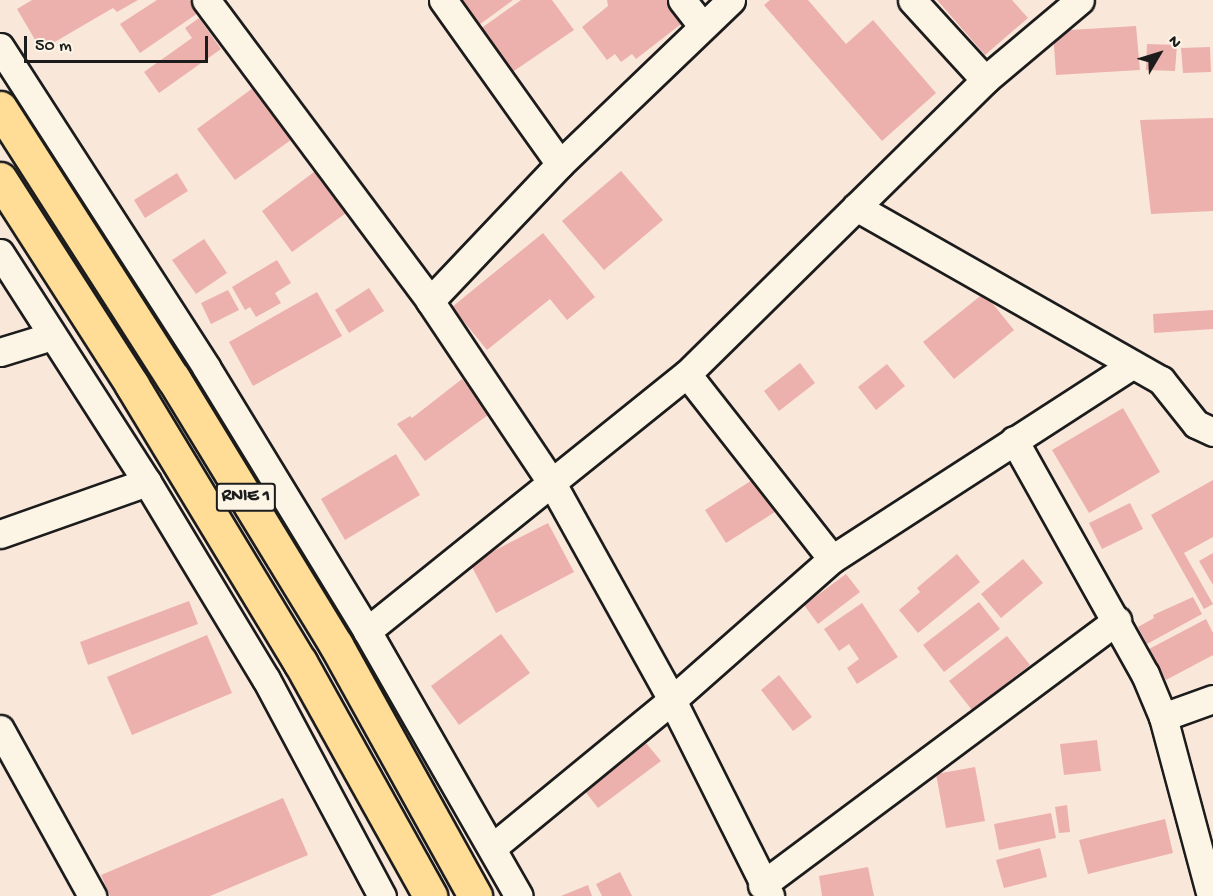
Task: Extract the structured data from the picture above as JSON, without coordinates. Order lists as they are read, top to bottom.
{
  "streets": {
    "highway": ["RNIE 1"]
  },
  "scale_bar": "50 m",
  "north": "top right"
}
